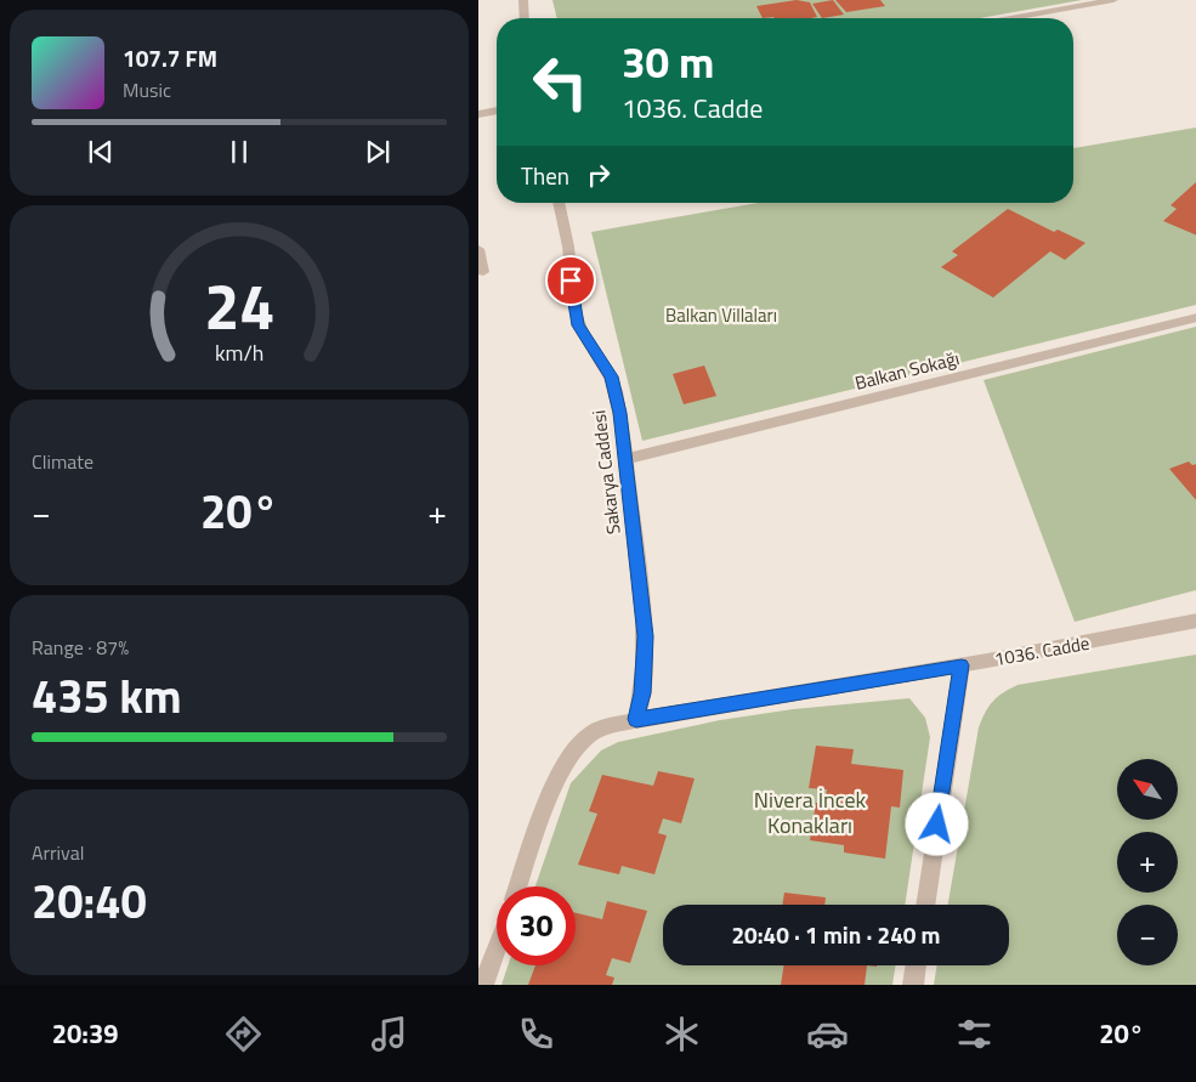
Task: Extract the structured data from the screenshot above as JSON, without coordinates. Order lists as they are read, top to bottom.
{
  "streets": {
    "street": ["Balkan Sokağı", "Sakarya Caddesi", "1036. Cadde"]
  },
  "crossings": [
    ["Balkan Sokağı", "Sakarya Caddesi"],
    ["Sakarya Caddesi", "1036. Cadde"]
  ],
  "parks": ["Balkan Villaları", "Nivera İncek Konakları"],
  "north": "top left",
  "page": {
    "turn": ["30 m", "1036. Cadde"],
    "song": ["107.7 FM", "Music"],
    "then": "Then",
    "tile": [
      "Climate",
      ["Range · 87%", "435 km"],
      ["Arrival", "20:40"]
    ],
    "heat": ["−", "20°", "+"],
    "map_buttons": ["+", "−"],
    "limit": "30",
    "trip": "20:40 · 1 min · 240 m",
    "tabs": ["20:39", "20°"],
    "gauge": ["24", "km/h"]
  }
}
